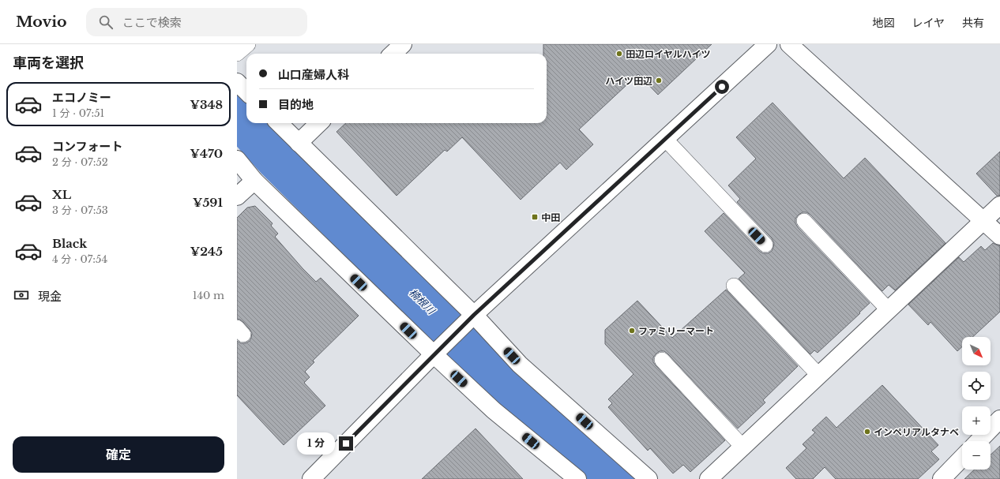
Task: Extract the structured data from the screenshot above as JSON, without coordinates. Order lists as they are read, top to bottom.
{
  "water": ["楠根川"],
  "places": {
    "other": [
      "田辺ロイヤルハイツ",
      "ハイツ田辺",
      "ファミリーマート",
      "インペリアルタナベ"
    ],
    "transit": ["中田"]
  },
  "north": "bottom right",
  "page": {
    "header": "Movio",
    "search": "ここで検索",
    "nav": ["地図", "レイヤ", "共有"],
    "heading": "車両を選択",
    "banner": ["山口産婦人科", "目的地"],
    "list": [
      {
        "name": "エコノミー",
        "note": "1 分 · 07:51",
        "value": "¥348"
      },
      {
        "name": "コンフォート",
        "note": "2 分 · 07:52",
        "value": "¥470"
      },
      {
        "name": "XL",
        "note": "3 分 · 07:53",
        "value": "¥591"
      },
      {
        "name": "Black",
        "note": "4 分 · 07:54",
        "value": "¥245"
      }
    ],
    "pay": ["現金", "140 m"],
    "map_buttons": ["+", "−"],
    "buttons": "確定",
    "bubble": "1 分"
  }
}
